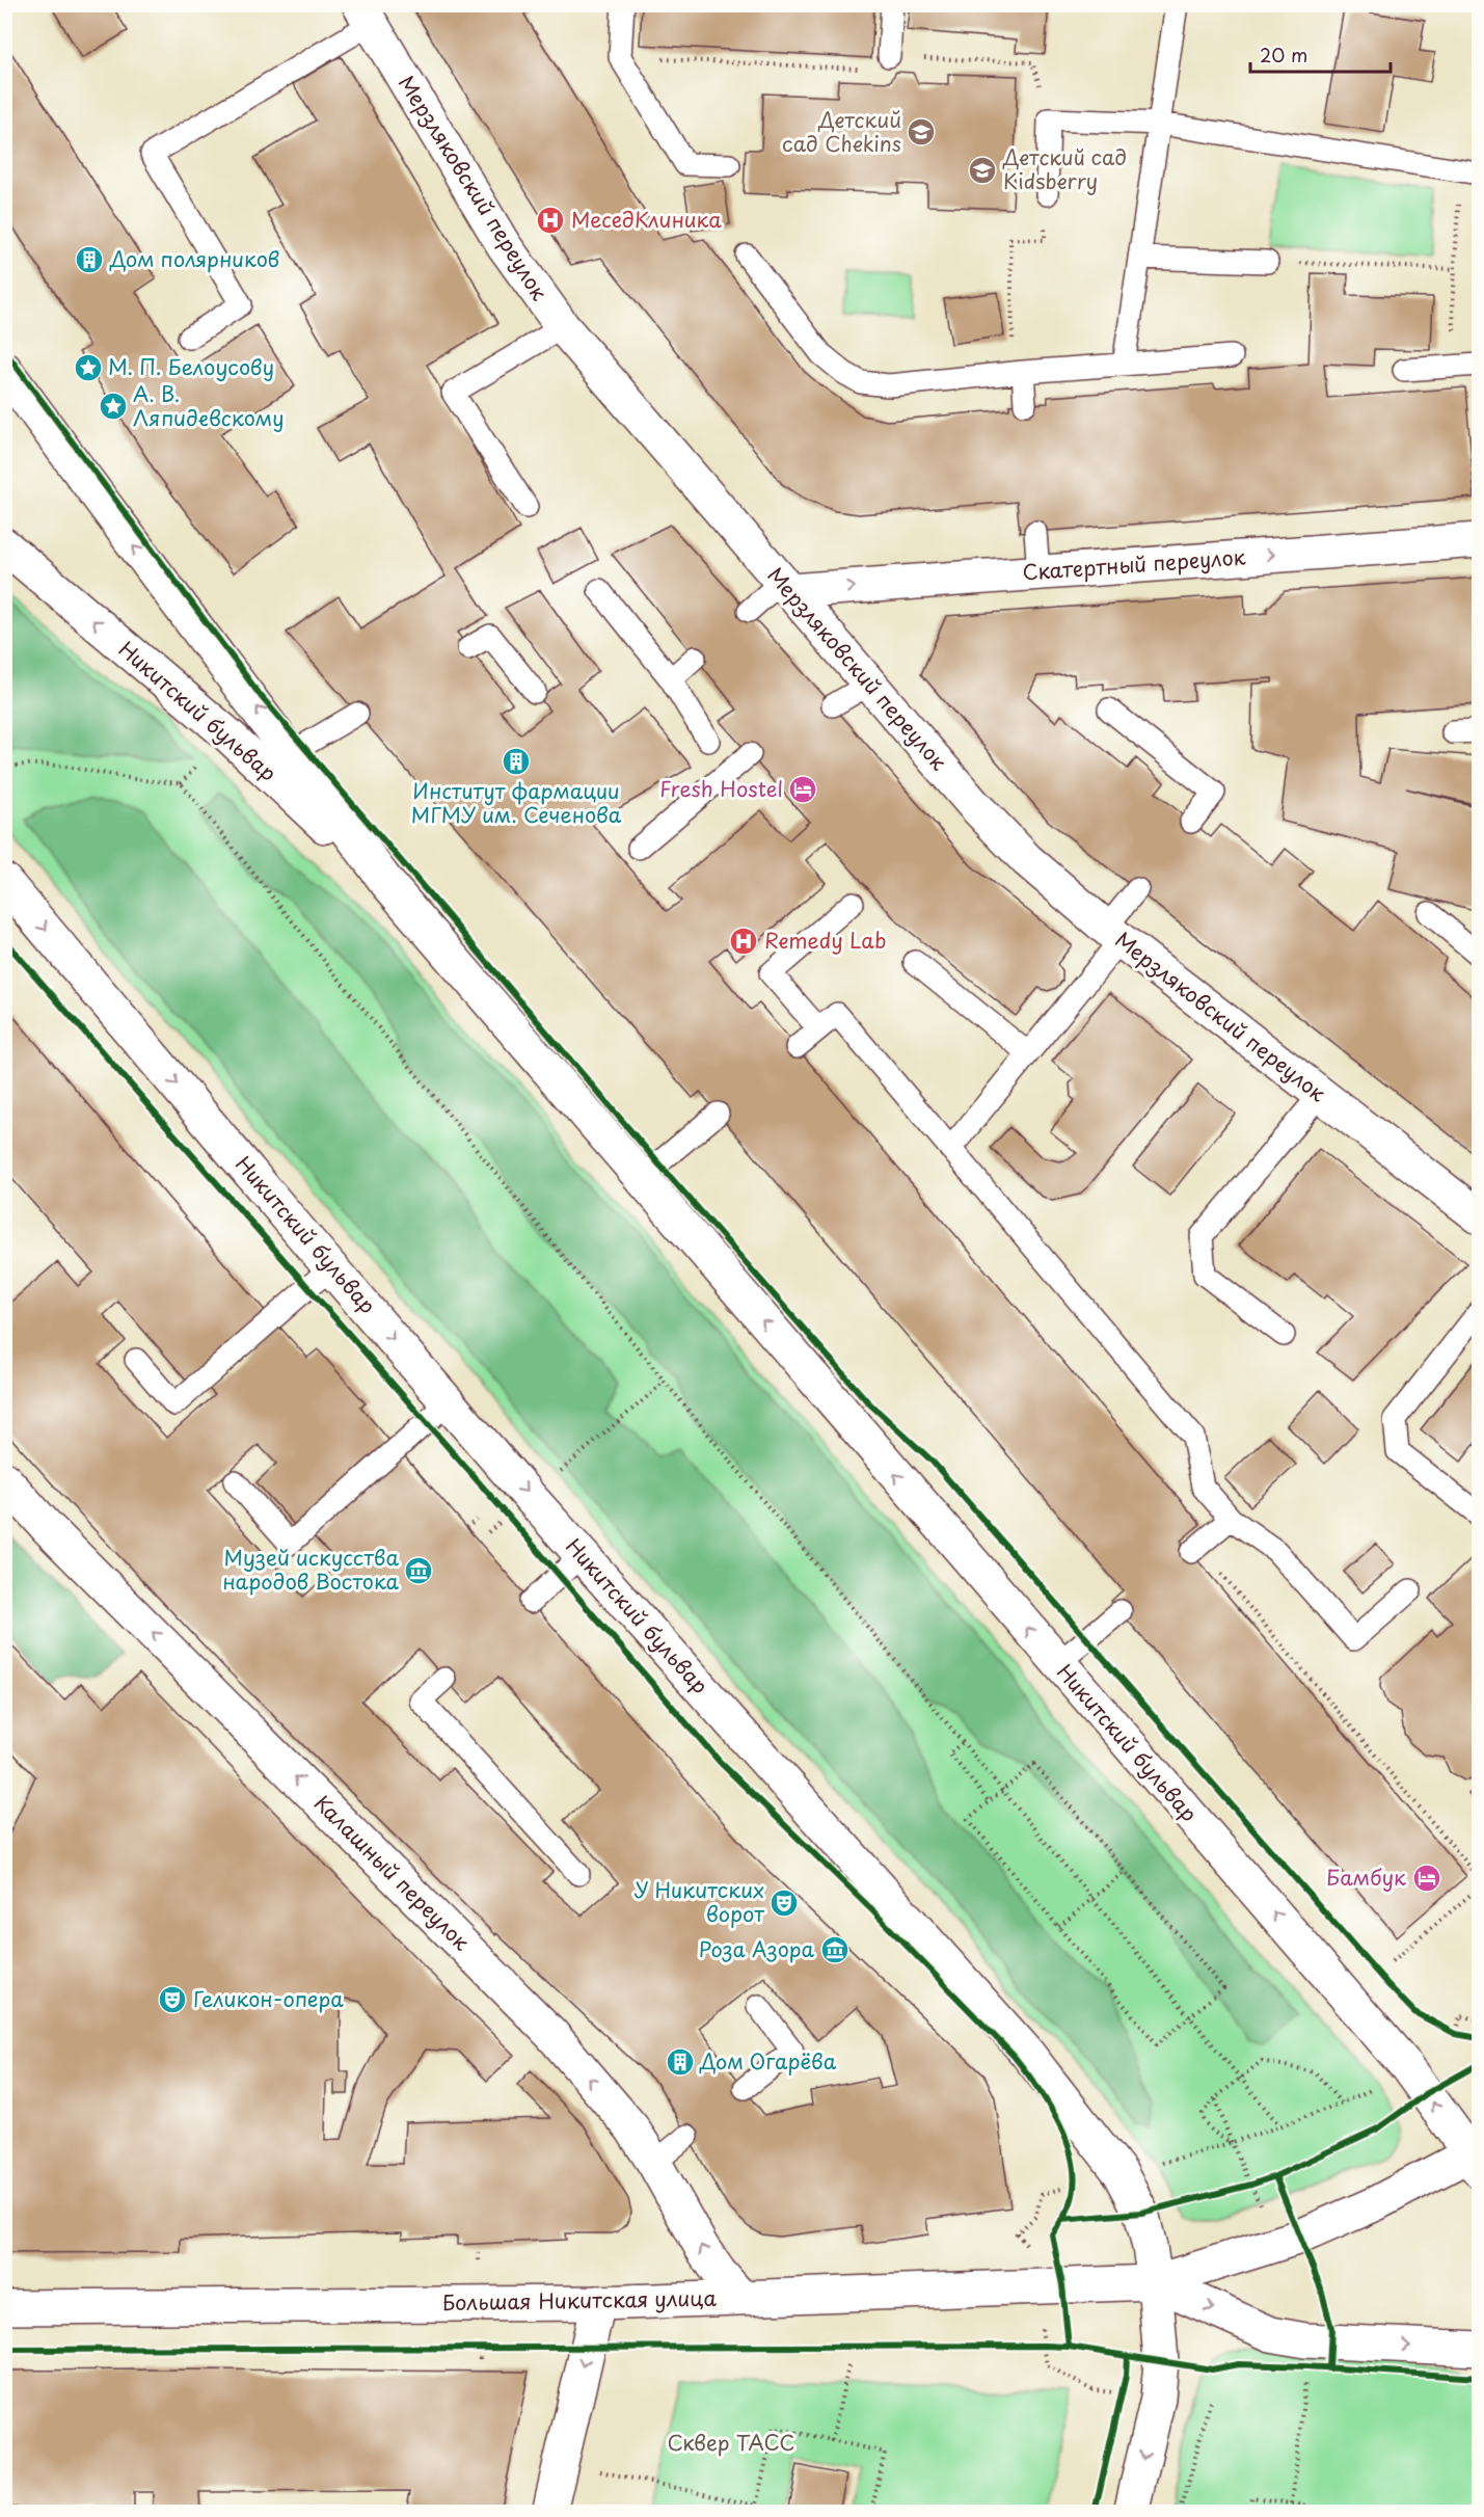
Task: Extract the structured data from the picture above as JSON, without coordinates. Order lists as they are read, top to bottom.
{
  "streets": {
    "street": [
      "Мерзляковский переулок",
      "Скатертный переулок",
      "Никитский бульвар",
      "Калашный переулок",
      "Большая Никитская улица"
    ]
  },
  "crossings": [
    ["Мерзляковский переулок", "Скатертный переулок"],
    ["Никитский бульвар", "Большая Никитская улица"],
    ["Калашный переулок", "Большая Никитская улица"]
  ],
  "one_way": ["Скатертный переулок", "Калашный переулок"],
  "parks": ["Сквер ТАСС"],
  "places": {
    "school or university": ["Детский сад Chekins", "Детский сад Kidsberry"],
    "hospital": ["МеседКлиника", "Remedy Lab"],
    "building": ["Дом полярников", "Институт фармации МГМУ им. Сеченова", "Дом Огарёва"],
    "place": ["М. П. Белоусову", "А. В. Ляпидевскому"],
    "hotel": ["Fresh Hostel", "Бамбук"],
    "museum": ["Музей искусства народов Востока", "Роза Азора"],
    "theatre": ["У Никитских ворот", "Геликон-опера"]
  },
  "scale_bar": "20 m"
}
